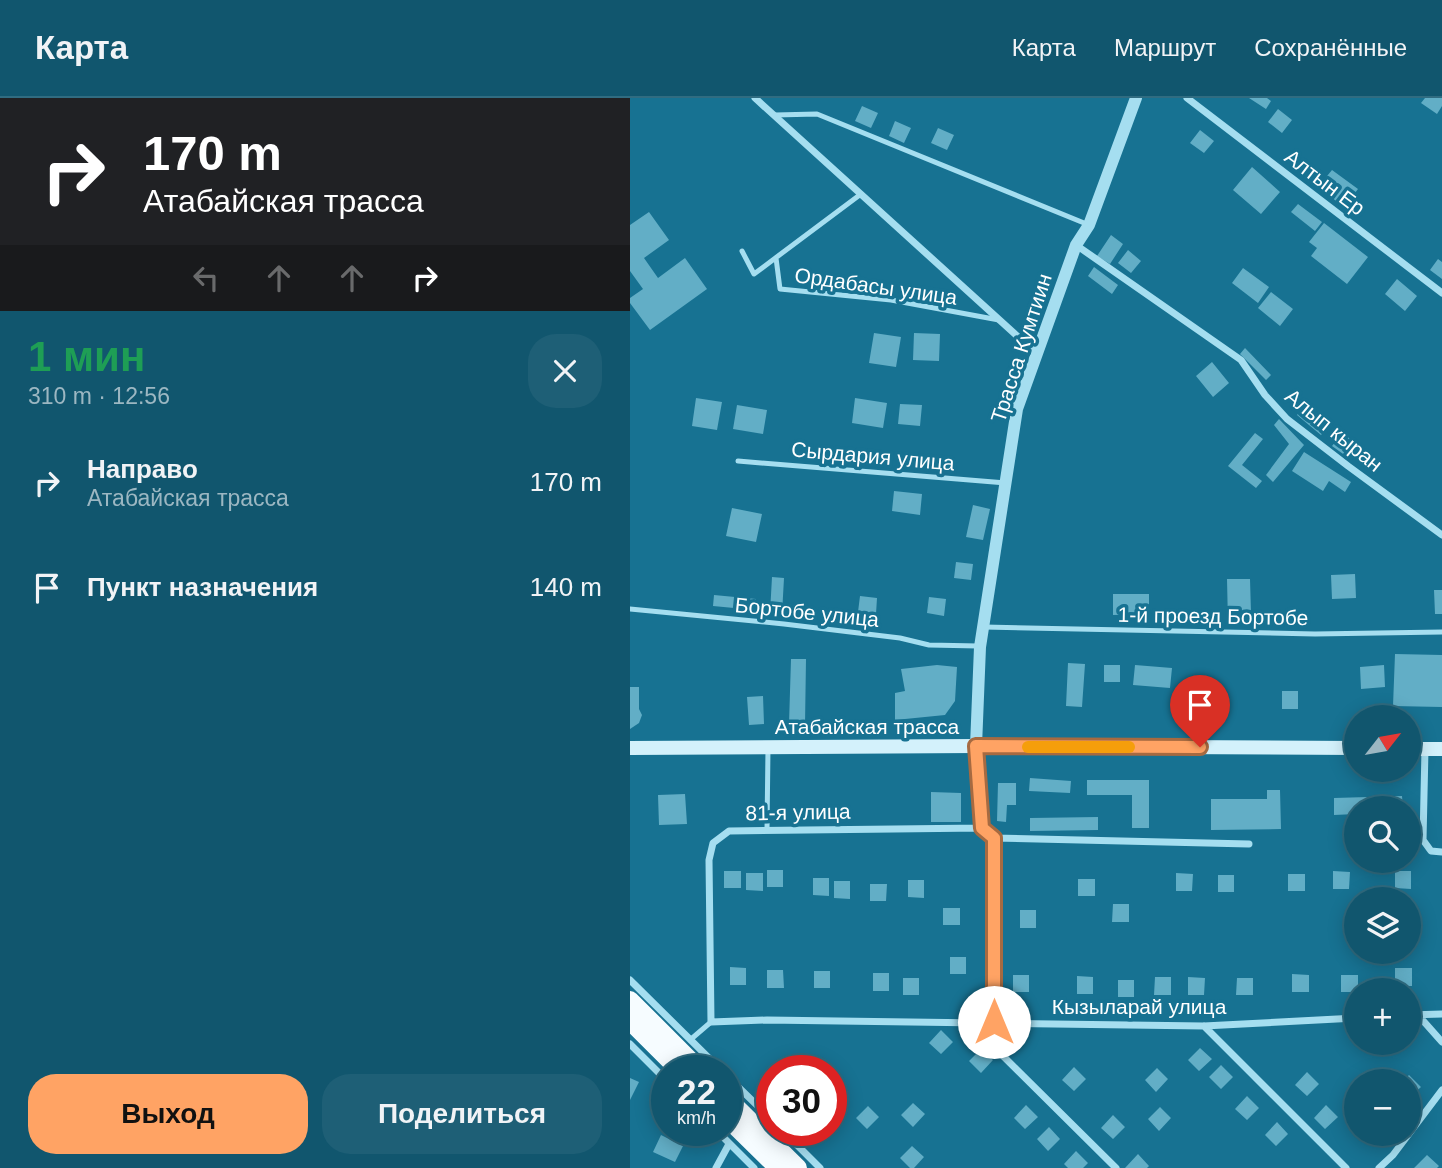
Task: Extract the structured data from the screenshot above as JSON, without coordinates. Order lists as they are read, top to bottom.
{
  "streets": {
    "main road": ["Атабайская трасса"],
    "street": [
      "Алтын Ер",
      "Трасса Кумтиин",
      "Алып кыран",
      "81-я улица",
      "Кызыларай улица"
    ],
    "lane": [
      "Ордабасы улица",
      "Сырдария улица",
      "Бортобе улица",
      "1-й проезд Бортобе"
    ]
  },
  "crossings": [
    ["Трасса Кумтиин", "Алып кыран"],
    ["Трасса Кумтиин", "Сырдария улица"],
    ["Трасса Кумтиин", "Бортобе улица"],
    ["Трасса Кумтиин", "1-й проезд Бортобе"],
    ["Трасса Кумтиин", "Атабайская трасса"],
    ["81-я улица", "Кызыларай улица"]
  ],
  "north": "top right",
  "page": {
    "header": "Карта",
    "nav": ["Карта", "Маршрут", "Сохранённые"],
    "turn": ["170 m", "Атабайская трасса"],
    "heading": ["1 мин", "310 m · 12:56"],
    "list": [
      {
        "name": "Направо",
        "note": "Атабайская трасса",
        "value": "170 m"
      },
      {
        "name": "Пункт назначения",
        "value": "140 m"
      }
    ],
    "map_buttons": ["+", "−"],
    "speed": "22 km/h",
    "limit": "30",
    "buttons": ["Выход", "Поделиться"]
  }
}
